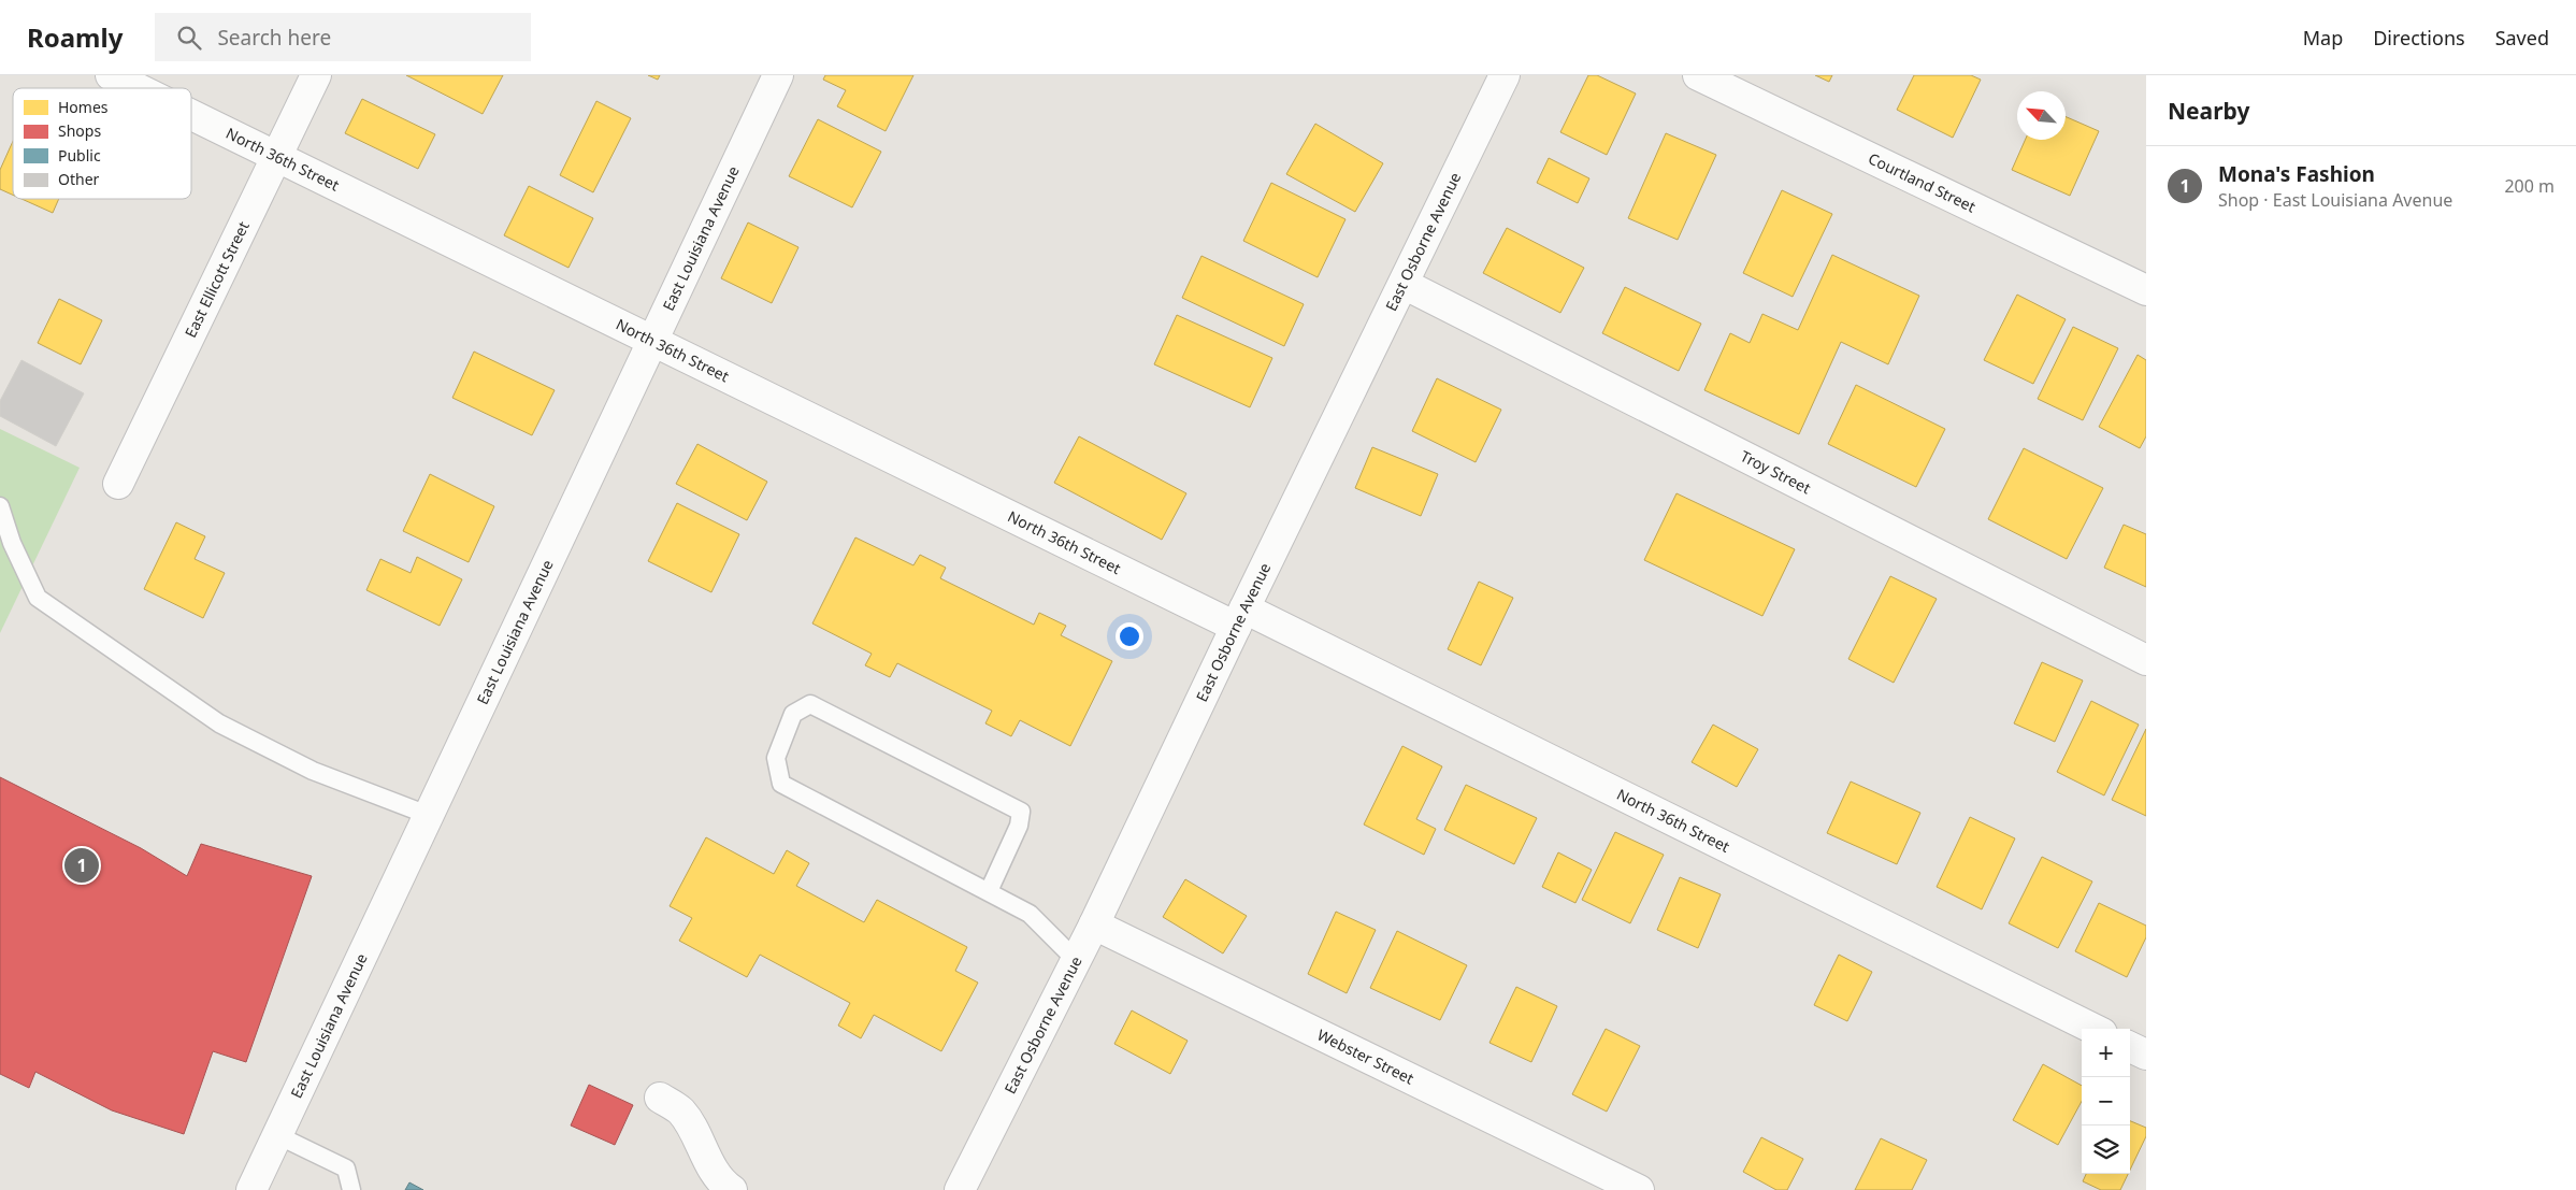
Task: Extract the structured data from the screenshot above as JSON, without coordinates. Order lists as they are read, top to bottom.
{
  "streets": {
    "street": [
      "North 36th Street",
      "Courtland Street",
      "East Louisiana Avenue",
      "East Osborne Avenue",
      "East Ellicott Street",
      "Troy Street",
      "Webster Street"
    ]
  },
  "crossings": [
    ["North 36th Street", "East Louisiana Avenue"],
    ["North 36th Street", "East Osborne Avenue"],
    ["North 36th Street", "East Ellicott Street"],
    ["East Osborne Avenue", "Troy Street"],
    ["East Osborne Avenue", "Webster Street"]
  ],
  "legend": [
    "Homes",
    "Shops",
    "Public",
    "Other"
  ],
  "north": "top left",
  "page": {
    "header": "Roamly",
    "search": "Search here",
    "nav": ["Map", "Directions", "Saved"],
    "heading": "Nearby",
    "list": [
      {
        "mark": "1",
        "name": "Mona's Fashion",
        "note": "Shop · East Louisiana Avenue",
        "value": "200 m"
      }
    ],
    "pins": "1",
    "map_buttons": ["+", "−"]
  }
}
